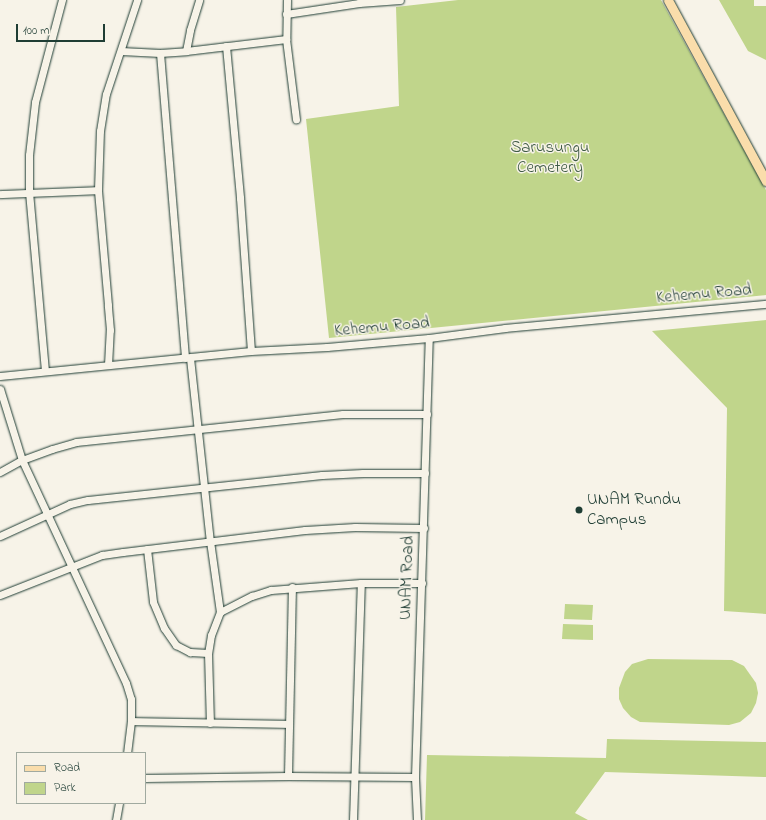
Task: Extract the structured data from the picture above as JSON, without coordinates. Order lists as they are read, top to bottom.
{
  "streets": {
    "street": ["Kehemu Road", "UNAM Road"]
  },
  "crossings": [
    ["Kehemu Road", "UNAM Road"]
  ],
  "parks": ["Sarusungu Cemetery"],
  "places": ["UNAM Rundu Campus"],
  "legend": ["Road", "Park"],
  "scale_bar": "100 m"
}
